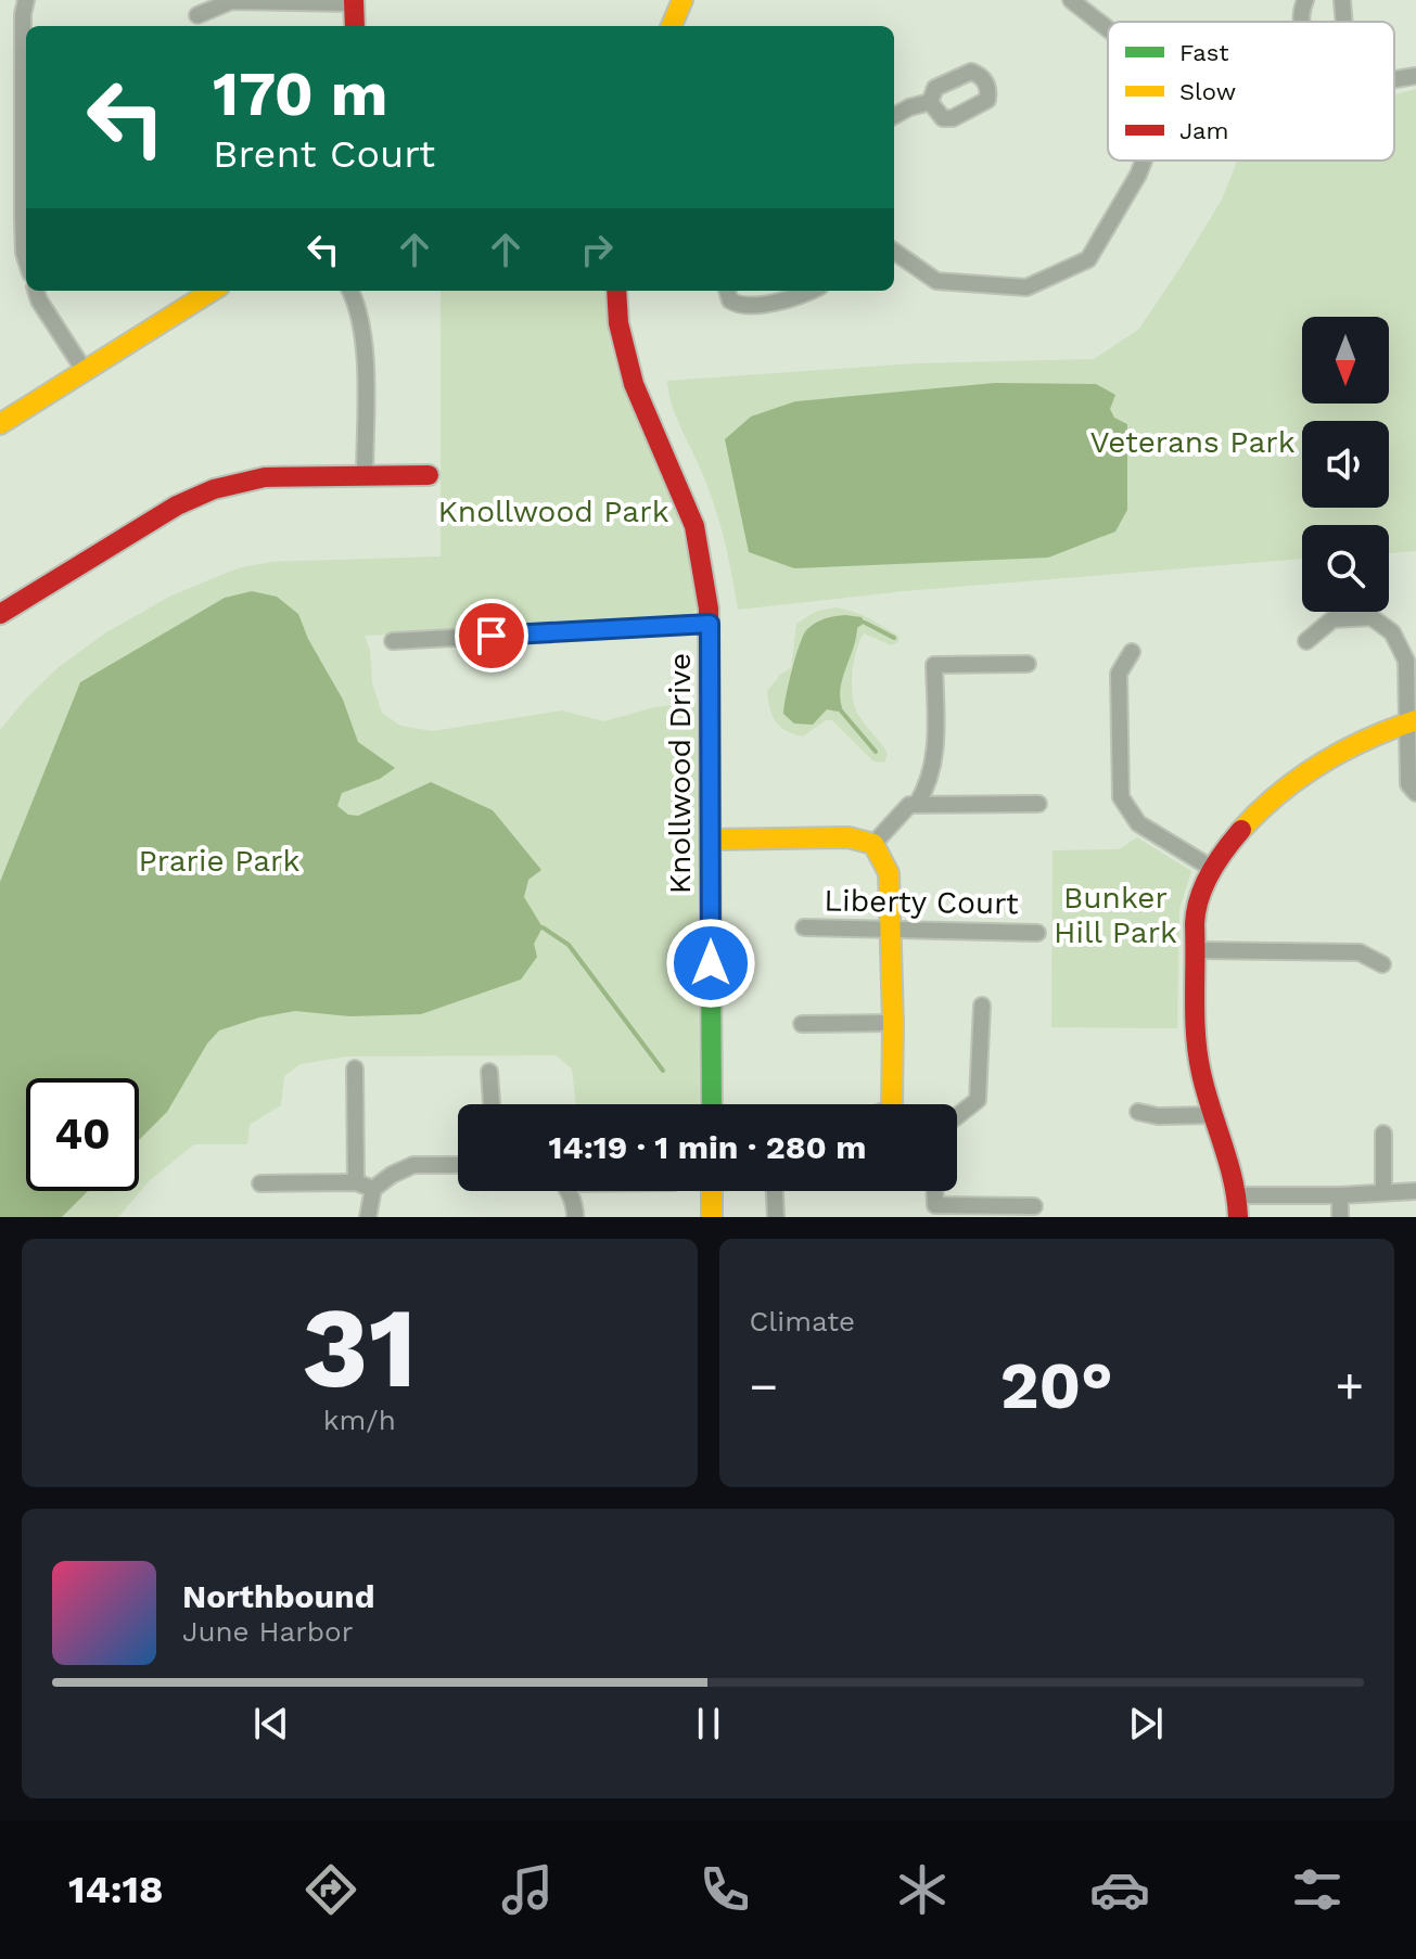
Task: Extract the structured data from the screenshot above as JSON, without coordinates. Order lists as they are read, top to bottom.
{
  "streets": {
    "street": ["Knollwood Drive", "Liberty Court"]
  },
  "parks": [
    "Veterans Park",
    "Knollwood Park",
    "Prarie Park",
    "Bunker Hill Park"
  ],
  "legend": ["Fast", "Slow", "Jam"],
  "north": "bottom",
  "page": {
    "turn": ["170 m", "Brent Court"],
    "limit": "40",
    "trip": "14:19 · 1 min · 280 m",
    "tile": [
      ["31", "km/h"],
      "Climate"
    ],
    "heat": ["−", "20°", "+"],
    "song": ["Northbound", "June Harbor"],
    "tabs": "14:18"
  }
}
